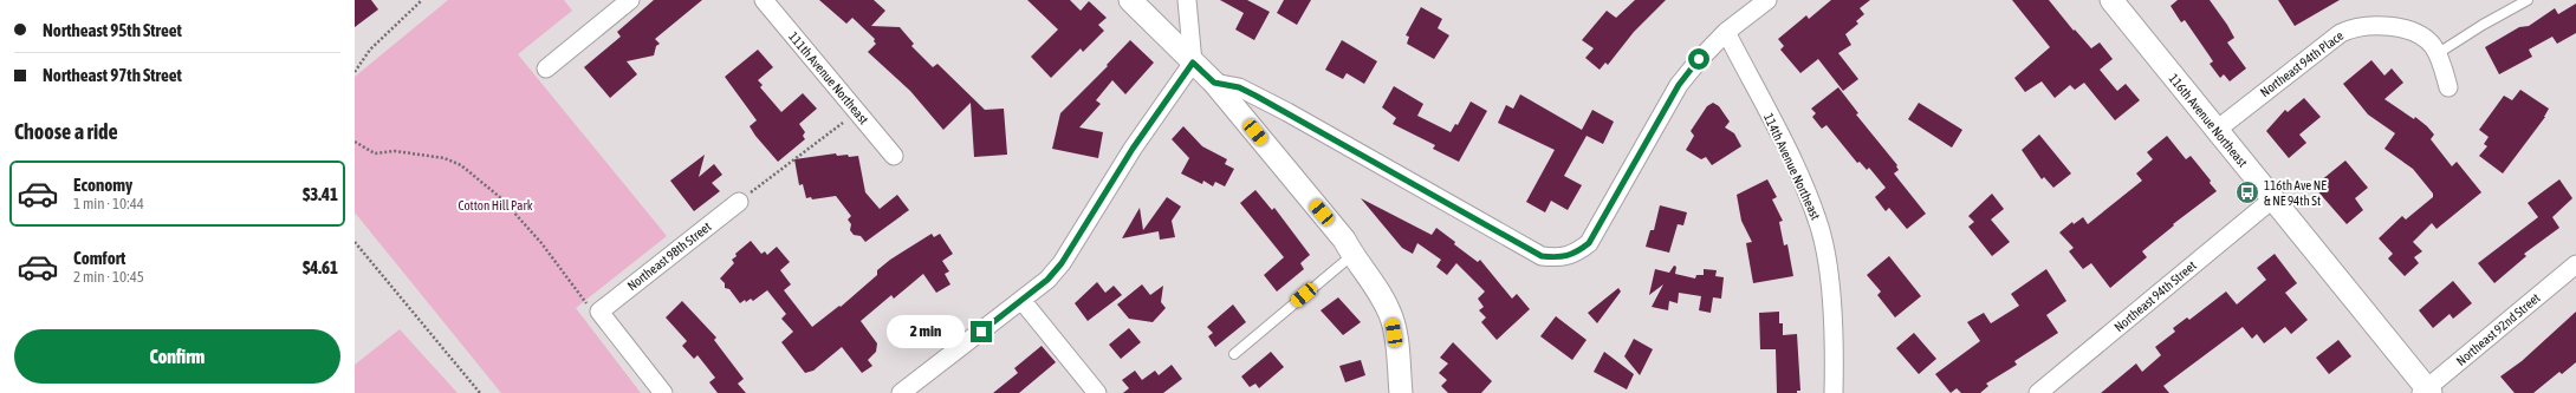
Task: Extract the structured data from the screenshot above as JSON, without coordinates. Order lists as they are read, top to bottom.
{
  "streets": {
    "street": [
      "Northeast 94th Place",
      "111th Avenue Northeast",
      "116th Avenue Northeast",
      "114th Avenue Northeast",
      "Northeast 98th Street",
      "Northeast 94th Street",
      "Northeast 92nd Street"
    ]
  },
  "crossings": [
    ["Northeast 94th Place", "116th Avenue Northeast"],
    ["116th Avenue Northeast", "Northeast 94th Street"],
    ["116th Avenue Northeast", "Northeast 92nd Street"]
  ],
  "parks": ["Cotton Hill Park"],
  "places": {
    "bus stop": ["116th Ave NE & NE 94th St"]
  },
  "page": {
    "banner": ["Northeast 95th Street", "Northeast 97th Street"],
    "heading": "Choose a ride",
    "list": [
      {
        "name": "Economy",
        "note": "1 min · 10:44",
        "value": "$3.41"
      },
      {
        "name": "Comfort",
        "note": "2 min · 10:45",
        "value": "$4.61"
      }
    ],
    "bubble": "2 min",
    "buttons": "Confirm"
  }
}
